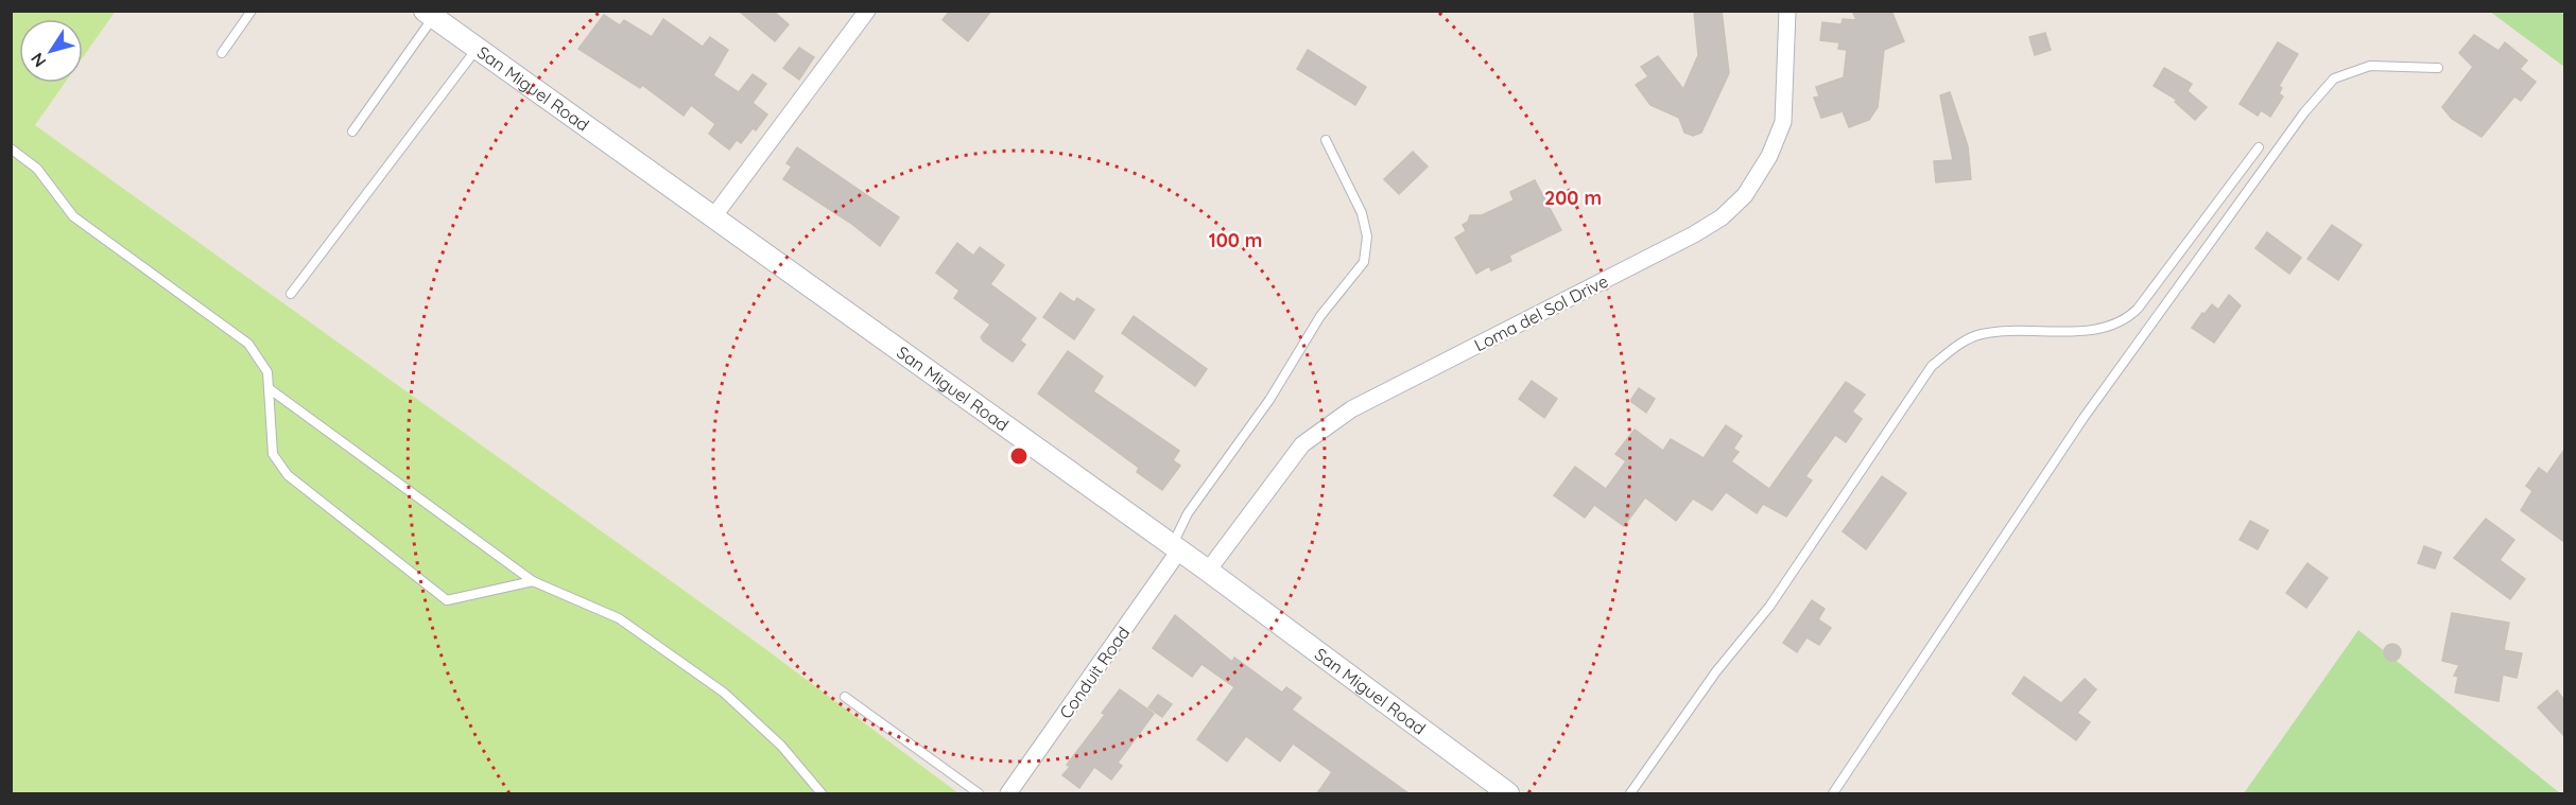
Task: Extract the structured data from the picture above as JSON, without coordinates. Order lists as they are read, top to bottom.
{
  "streets": {
    "street": ["San Miguel Road", "Loma del Sol Drive", "Conduit Road"]
  },
  "crossings": [
    ["San Miguel Road", "Loma del Sol Drive"],
    ["San Miguel Road", "Conduit Road"]
  ],
  "north": "bottom left",
  "rings": ["200 m", "100 m"]
}
